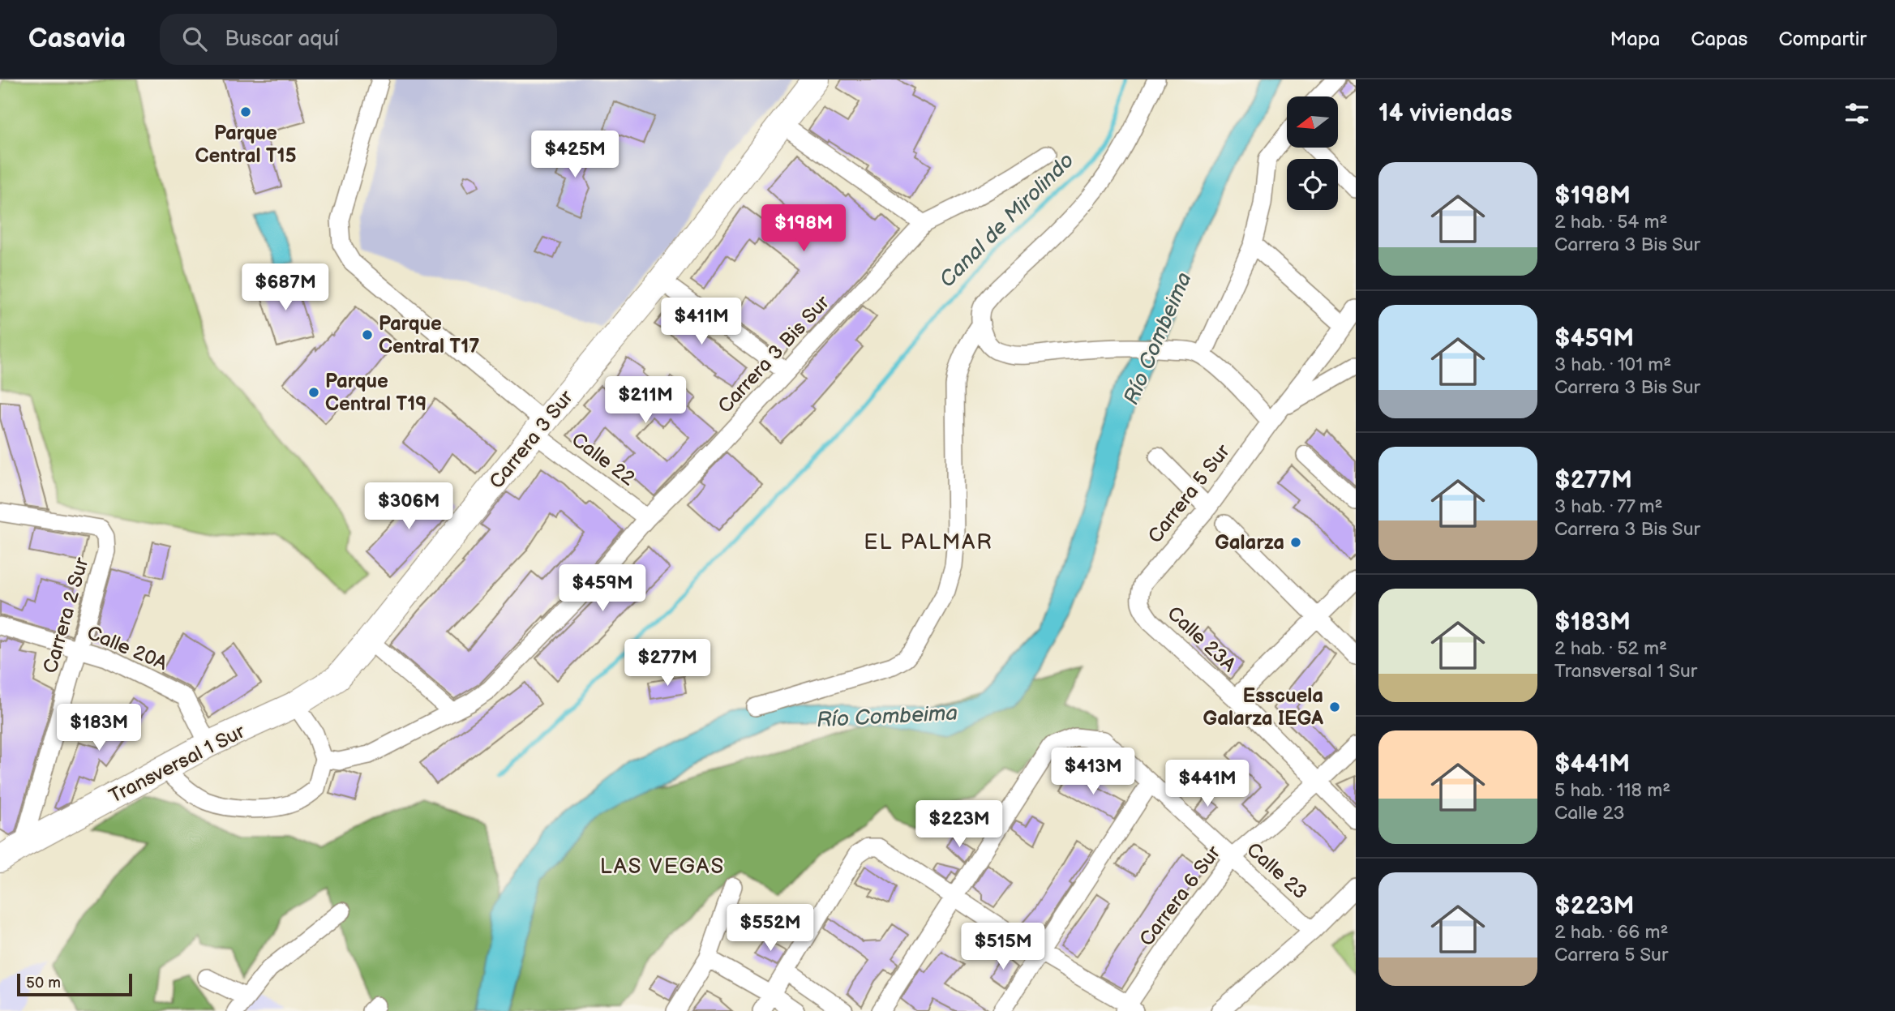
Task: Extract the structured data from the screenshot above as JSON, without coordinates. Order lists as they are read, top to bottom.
{
  "streets": {
    "street": [
      "Carrera 3 Bis Sur",
      "Carrera 3 Sur",
      "Calle 22",
      "Carrera 5 Sur",
      "Carrera 2 Sur",
      "Calle 23A",
      "Calle 20A",
      "Transversal 1 Sur",
      "Calle 23",
      "Carrera 6 Sur"
    ]
  },
  "crossings": [
    ["Carrera 3 Bis Sur", "Calle 22"],
    ["Carrera 3 Sur", "Calle 22"],
    ["Carrera 3 Sur", "Transversal 1 Sur"],
    ["Carrera 5 Sur", "Calle 23A"],
    ["Carrera 2 Sur", "Calle 20A"],
    ["Carrera 2 Sur", "Transversal 1 Sur"],
    ["Calle 23A", "Carrera 6 Sur"],
    ["Calle 20A", "Transversal 1 Sur"],
    ["Calle 23", "Carrera 6 Sur"]
  ],
  "districts": ["EL PALMAR", "LAS VEGAS"],
  "water": ["Canal de Mirolindo", "Río Combeima"],
  "places": [
    "Parque Central T15",
    "Parque Central T17",
    "Parque Central T19",
    "Galarza",
    "Esscuela Galarza IEGA"
  ],
  "scale_bar": "50 m",
  "north": "left",
  "page": {
    "header": "Casavia",
    "search": "Buscar aquí",
    "nav": ["Mapa", "Capas", "Compartir"],
    "heading": "14 viviendas",
    "price": [
      "$425M",
      "$198M",
      "$687M",
      "$411M",
      "$211M",
      "$306M",
      "$459M",
      "$277M",
      "$183M",
      "$413M",
      "$441M",
      "$223M",
      "$552M",
      "$515M"
    ],
    "list": [
      {
        "name": "$198M",
        "note": "2 hab. · 54 m² · Carrera 3 Bis Sur"
      },
      {
        "name": "$459M",
        "note": "3 hab. · 101 m² · Carrera 3 Bis Sur"
      },
      {
        "name": "$277M",
        "note": "3 hab. · 77 m² · Carrera 3 Bis Sur"
      },
      {
        "name": "$183M",
        "note": "2 hab. · 52 m² · Transversal 1 Sur"
      },
      {
        "name": "$441M",
        "note": "5 hab. · 118 m² · Calle 23"
      },
      {
        "name": "$223M",
        "note": "2 hab. · 66 m² · Carrera 5 Sur"
      }
    ],
    "scale": "50 m"
  }
}
